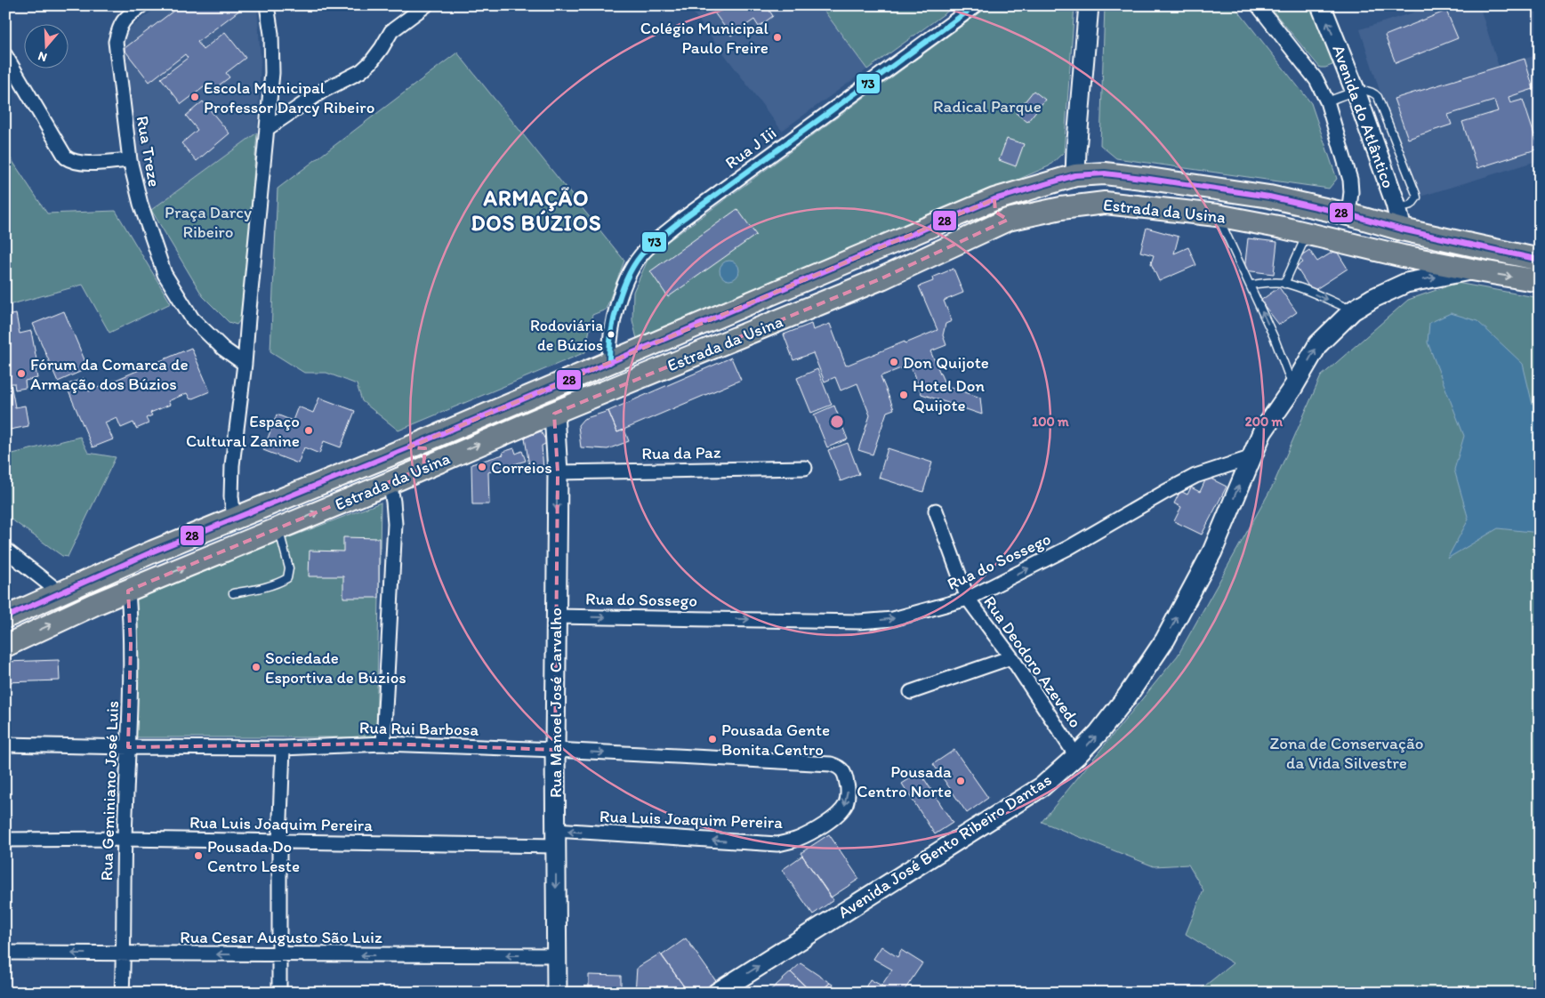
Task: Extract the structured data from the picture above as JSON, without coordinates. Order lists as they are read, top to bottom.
{
  "streets": {
    "main road": ["Estrada da Usina", "Avenida José Bento Ribeiro Dantas"],
    "street": [
      "Avenida do Atlântico",
      "Rua J Iii",
      "Rua Treze",
      "Rua da Paz",
      "Rua do Sossego",
      "Rua Deodoro Azevedo",
      "Rua Manoel José Carvalho",
      "Rua Rui Barbosa",
      "Rua Geminiano José Luis",
      "Rua Luis Joaquim Pereira",
      "Rua Cesar Augusto São Luiz"
    ]
  },
  "crossings": [
    ["Avenida do Atlântico", "Estrada da Usina"],
    ["Rua J Iii", "Estrada da Usina"],
    ["Estrada da Usina", "Rua Manoel José Carvalho"],
    ["Estrada da Usina", "Rua Geminiano José Luis"],
    ["Estrada da Usina", "Avenida José Bento Ribeiro Dantas"],
    ["Rua da Paz", "Rua Manoel José Carvalho"],
    ["Rua do Sossego", "Rua Deodoro Azevedo"],
    ["Rua do Sossego", "Rua Manoel José Carvalho"],
    ["Rua do Sossego", "Avenida José Bento Ribeiro Dantas"],
    ["Rua Deodoro Azevedo", "Avenida José Bento Ribeiro Dantas"],
    ["Rua Manoel José Carvalho", "Rua Rui Barbosa"],
    ["Rua Manoel José Carvalho", "Rua Luis Joaquim Pereira"],
    ["Rua Manoel José Carvalho", "Rua Cesar Augusto São Luiz"],
    ["Rua Rui Barbosa", "Rua Geminiano José Luis"],
    ["Rua Rui Barbosa", "Rua Luis Joaquim Pereira"],
    ["Rua Geminiano José Luis", "Rua Luis Joaquim Pereira"],
    ["Rua Geminiano José Luis", "Rua Cesar Augusto São Luiz"]
  ],
  "one_way": ["Rua do Sossego", "Avenida José Bento Ribeiro Dantas", "Rua Cesar Augusto São Luiz"],
  "districts": ["ARMAÇÃO DOS BÚZIOS"],
  "parks": ["Radical Parque", "Praça Darcy Ribeiro", "Zona de Conservação da Vida Silvestre"],
  "places": [
    "Colégio Municipal Paulo Freire",
    "Escola Municipal Professor Darcy Ribeiro",
    "Rodoviária de Búzios",
    "Don Quijote",
    "Fórum da Comarca de Armação dos Búzios",
    "Hotel Don Quijote",
    "Espaço Cultural Zanine",
    "Correios",
    "Sociedade Esportiva de Búzios",
    "Pousada Gente Bonita Centro",
    "Pousada Centro Norte",
    "Pousada Do Centro Leste"
  ],
  "lines": ["transit line 73", "transit line 28"],
  "north": "bottom",
  "rings": ["100 m", "200 m"]
}
